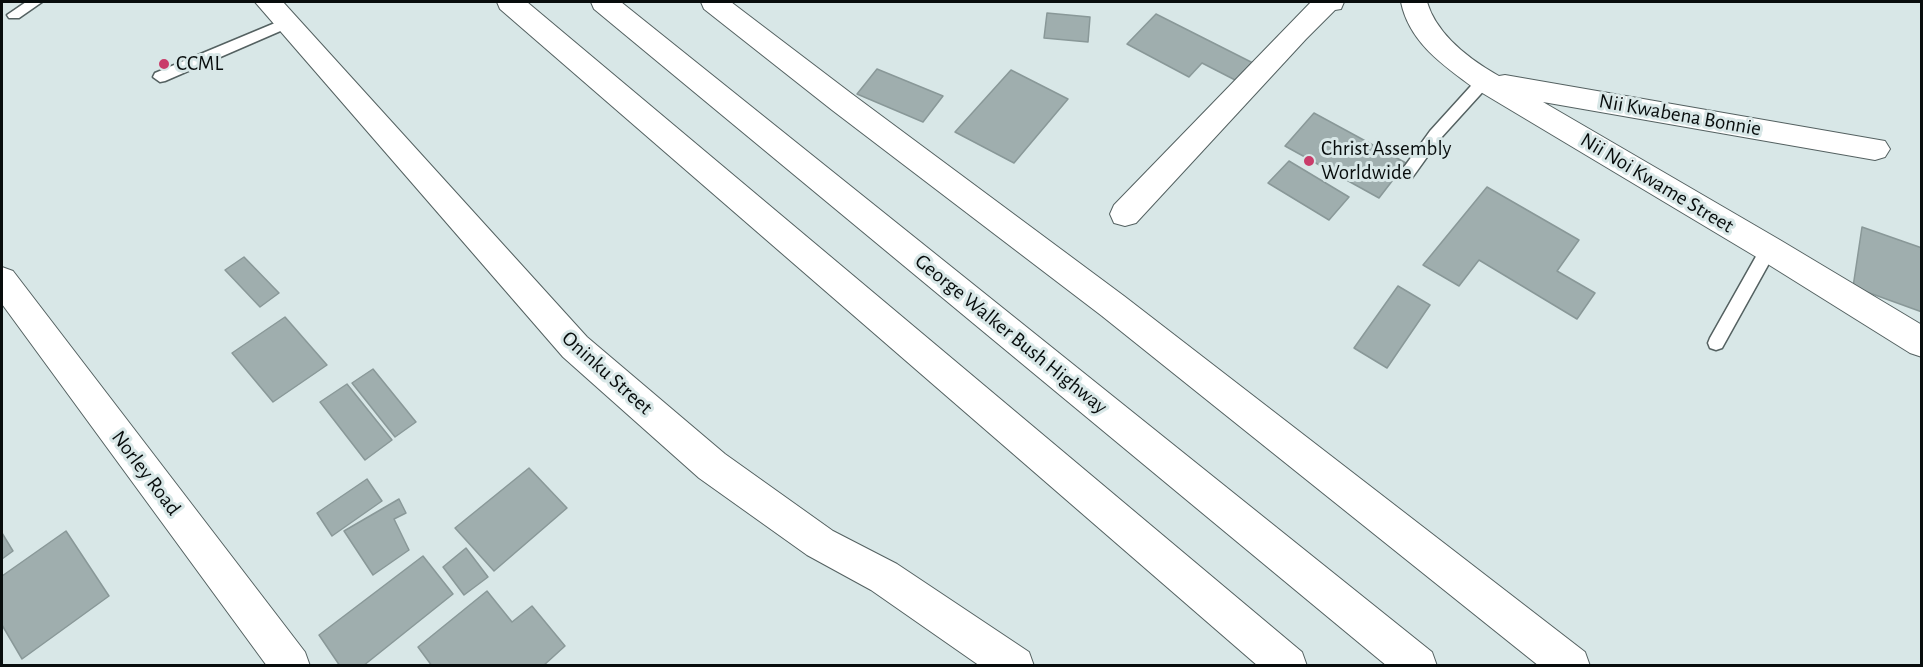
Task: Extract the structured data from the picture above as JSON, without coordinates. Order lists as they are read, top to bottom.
{
  "streets": {
    "main road": [
      "Nii Kwabena Bonnie",
      "Nii Noi Kwame Street",
      "George Walker Bush Highway",
      "Oninku Street",
      "Norley Road"
    ]
  },
  "crossings": [
    ["Nii Kwabena Bonnie", "Nii Noi Kwame Street"]
  ],
  "places": ["CCML", "Christ Assembly Worldwide"]
}
